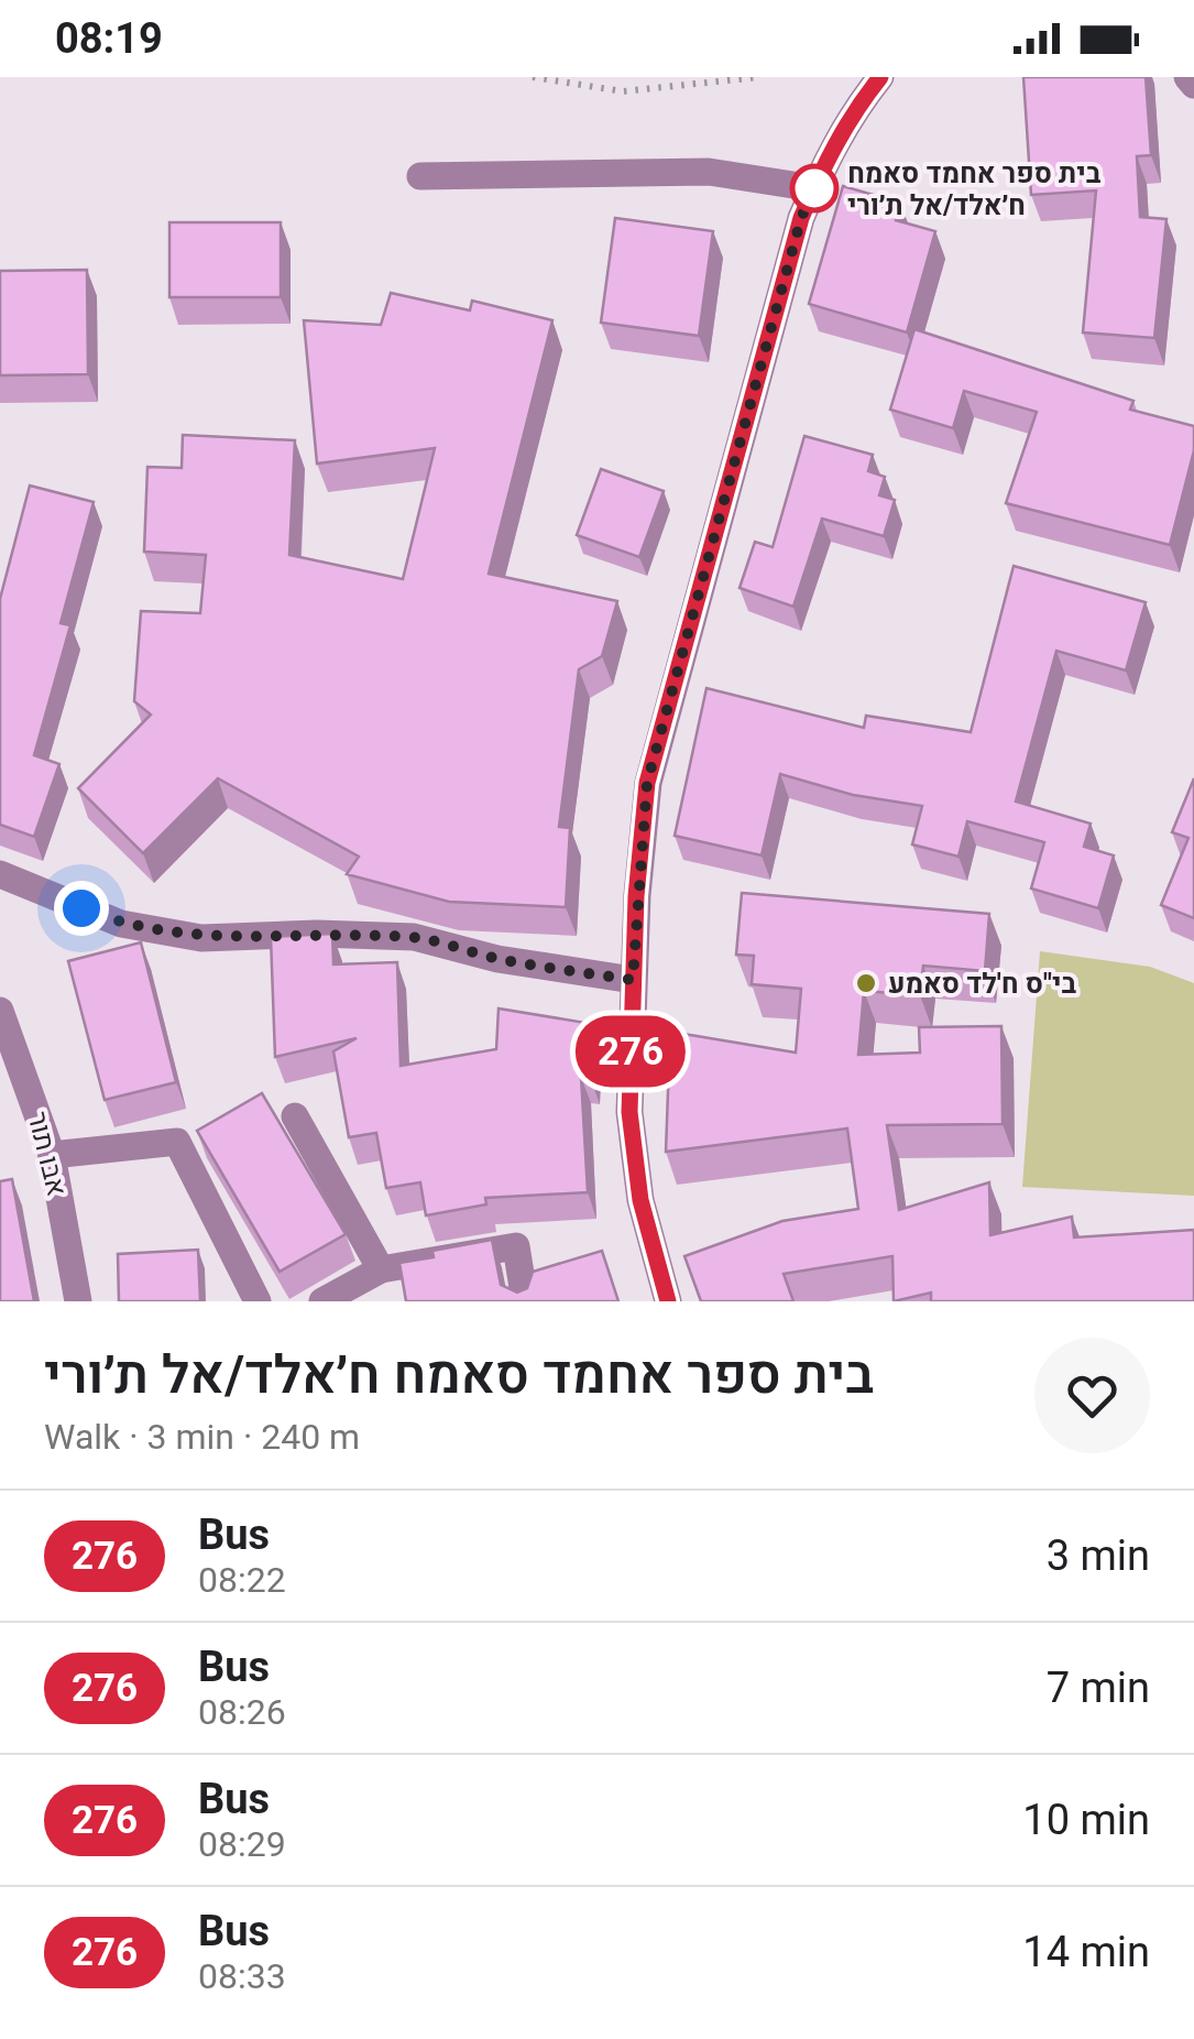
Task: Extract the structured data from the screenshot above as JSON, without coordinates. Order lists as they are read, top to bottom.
{
  "streets": {
    "street": ["אבו תור"]
  },
  "places": ["בית ספר אחמד סאמח ח׳אלד/אל ת׳ורי", "בי\"ס ח'לד סאמע"],
  "lines": ["bus line 276"],
  "page": {
    "status": "08:19",
    "on_map": "276",
    "heading": ["בית ספר אחמד סאמח ח׳אלד/אל ת׳ורי", "Walk · 3 min · 240 m"],
    "list": [
      {
        "mark": "276",
        "name": "Bus",
        "note": "08:22",
        "value": "3 min"
      },
      {
        "mark": "276",
        "name": "Bus",
        "note": "08:26",
        "value": "7 min"
      },
      {
        "mark": "276",
        "name": "Bus",
        "note": "08:29",
        "value": "10 min"
      },
      {
        "mark": "276",
        "name": "Bus",
        "note": "08:33",
        "value": "14 min"
      }
    ]
  }
}
